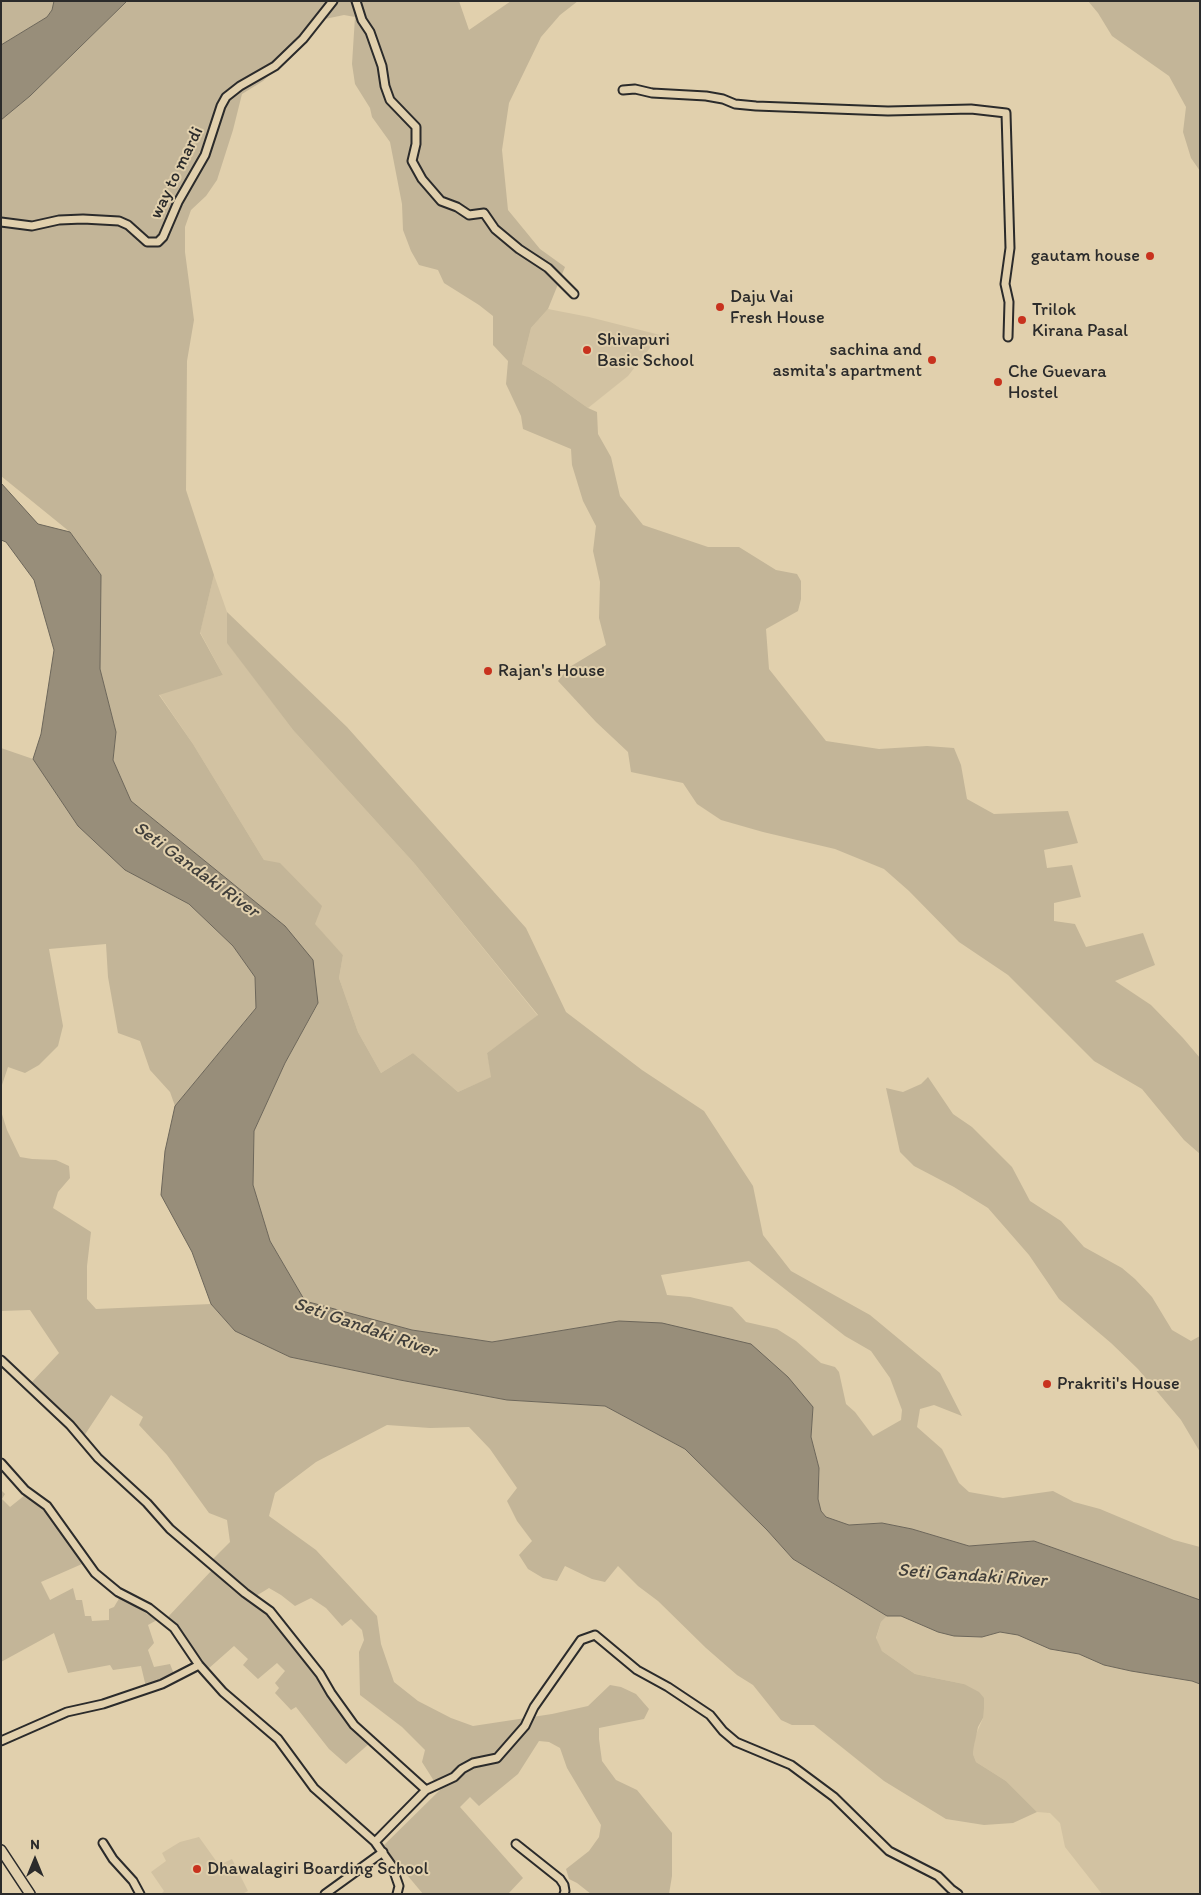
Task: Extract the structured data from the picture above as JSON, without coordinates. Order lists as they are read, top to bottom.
{
  "streets": {
    "street": ["way to mardi"]
  },
  "water": ["Seti Gandaki River"],
  "places": [
    "gautam house",
    "Daju Vai Fresh House",
    "Trilok Kirana Pasal",
    "Shivapuri Basic School",
    "sachina and asmita's apartment",
    "Che Guevara Hostel",
    "Rajan's House",
    "Prakriti's House",
    "Dhawalagiri Boarding School"
  ],
  "north": "top"
}
